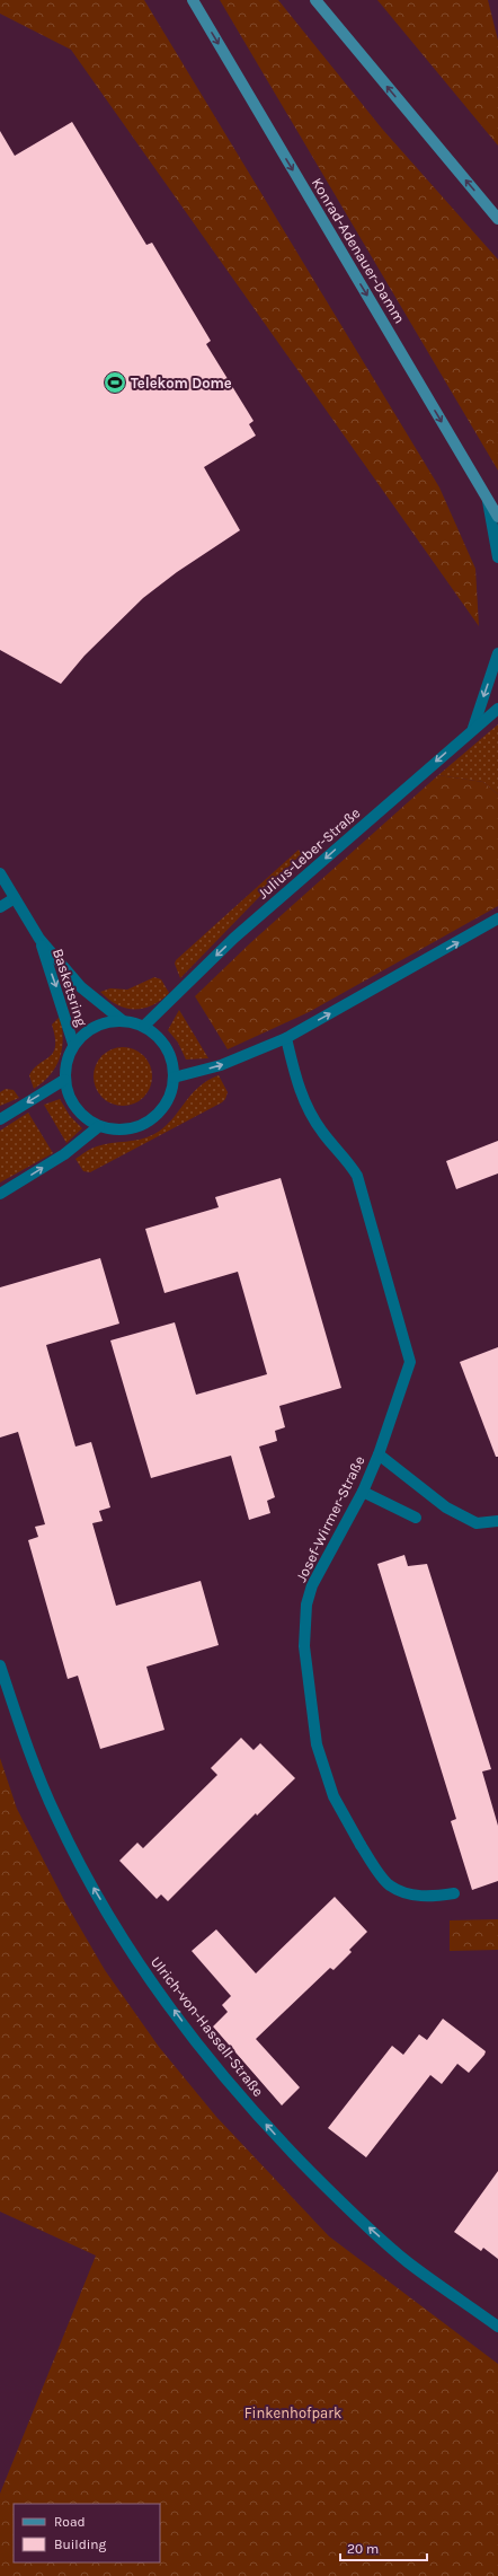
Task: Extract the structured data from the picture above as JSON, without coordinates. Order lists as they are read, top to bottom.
{
  "streets": {
    "main road": ["Konrad-Adenauer-Damm"],
    "street": [
      "Julius-Leber-Straße",
      "Basketsring",
      "Josef-Wirmer-Straße",
      "Ulrich-von-Hassell-Straße"
    ]
  },
  "crossings": [
    ["Julius-Leber-Straße", "Basketsring"]
  ],
  "one_way": [
    "Konrad-Adenauer-Damm",
    "Julius-Leber-Straße",
    "Basketsring",
    "Ulrich-von-Hassell-Straße"
  ],
  "parks": ["Finkenhofpark"],
  "places": {
    "sports": ["Telekom Dome"]
  },
  "legend": ["Road", "Building"],
  "scale_bar": "20 m"
}
